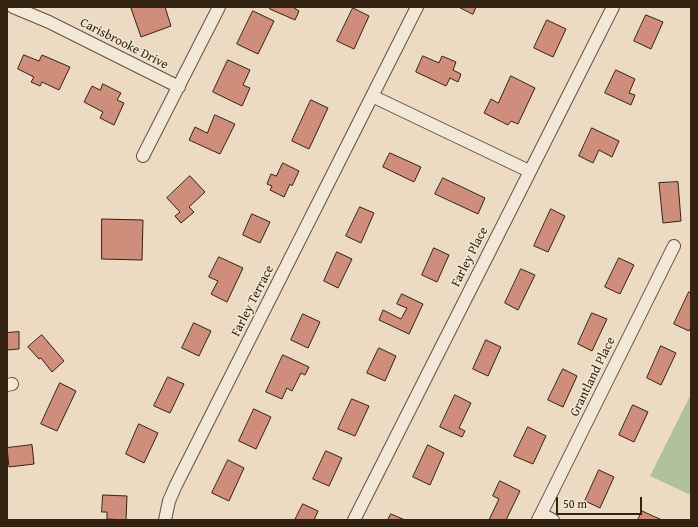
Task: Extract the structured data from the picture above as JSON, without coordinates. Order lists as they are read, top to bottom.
{
  "streets": {
    "street": [
      "Carisbrooke Drive",
      "Farley Place",
      "Farley Terrace",
      "Grantland Place"
    ]
  },
  "scale_bar": "50 m"
}
